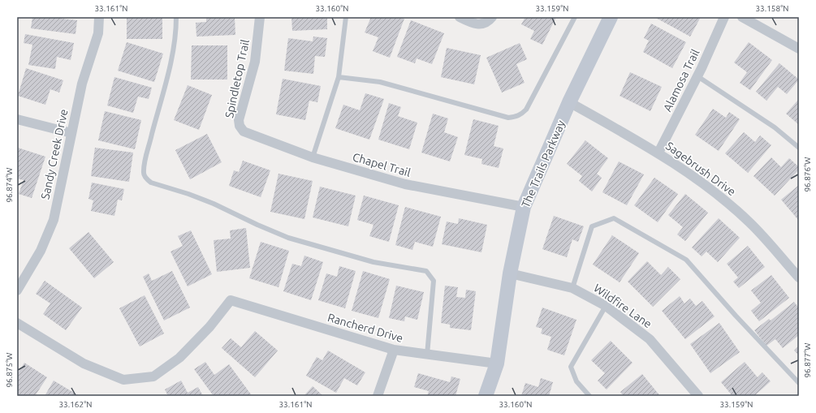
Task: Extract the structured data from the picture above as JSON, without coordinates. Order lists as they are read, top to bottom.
{
  "streets": {
    "street": [
      "Spindletop Trail",
      "Alamosa Trail",
      "Sandy Creek Drive",
      "The Trails Parkway",
      "Chapel Trail",
      "Sagebrush Drive",
      "Wildfire Lane",
      "Rancherd Drive"
    ]
  },
  "crossings": [
    ["Spindletop Trail", "Chapel Trail"],
    ["Alamosa Trail", "Sagebrush Drive"],
    ["The Trails Parkway", "Chapel Trail"],
    ["The Trails Parkway", "Sagebrush Drive"],
    ["The Trails Parkway", "Wildfire Lane"],
    ["The Trails Parkway", "Rancherd Drive"]
  ],
  "coordinates": [
    "33.161°N",
    "33.160°N",
    "33.159°N",
    "33.158°N",
    "96.876°W",
    "96.874°W",
    "96.877°W",
    "96.875°W",
    "33.162°N"
  ]
}
